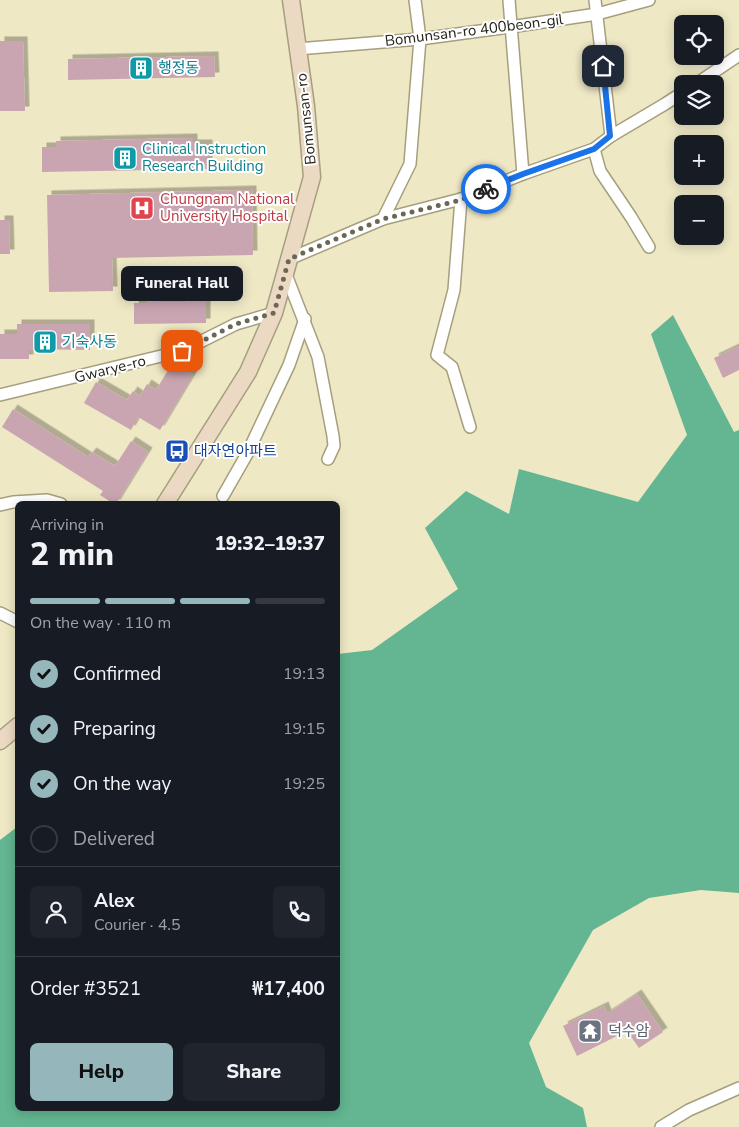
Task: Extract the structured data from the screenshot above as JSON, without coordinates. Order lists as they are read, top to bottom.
{
  "streets": {
    "main road": ["Bomunsan-ro"],
    "street": ["Bomunsan-ro 400beon-gil", "Gwarye-ro"]
  },
  "crossings": [
    ["Bomunsan-ro 400beon-gil", "Bomunsan-ro"],
    ["Bomunsan-ro", "Gwarye-ro"]
  ],
  "places": {
    "building": ["행정동", "Clinical Instruction Research Building", "기숙사동"],
    "hospital": ["Chungnam National University Hospital"],
    "other": ["Funeral Hall"],
    "bus stop": ["대자연아파트"],
    "temple": ["덕수암"]
  },
  "page": {
    "map_buttons": ["+", "−"],
    "bubble": "Funeral Hall",
    "heading": ["2 min", "Arriving in", "19:32–19:37"],
    "panel": [
      "Alex",
      "Courier · 4.5",
      "Order #3521",
      "₩17,400"
    ],
    "bar": "On the way · 110 m",
    "list": [
      ["Confirmed", "19:13"],
      ["Preparing", "19:15"],
      ["On the way", "19:25"],
      "Delivered"
    ],
    "buttons": ["Help", "Share"]
  }
}
